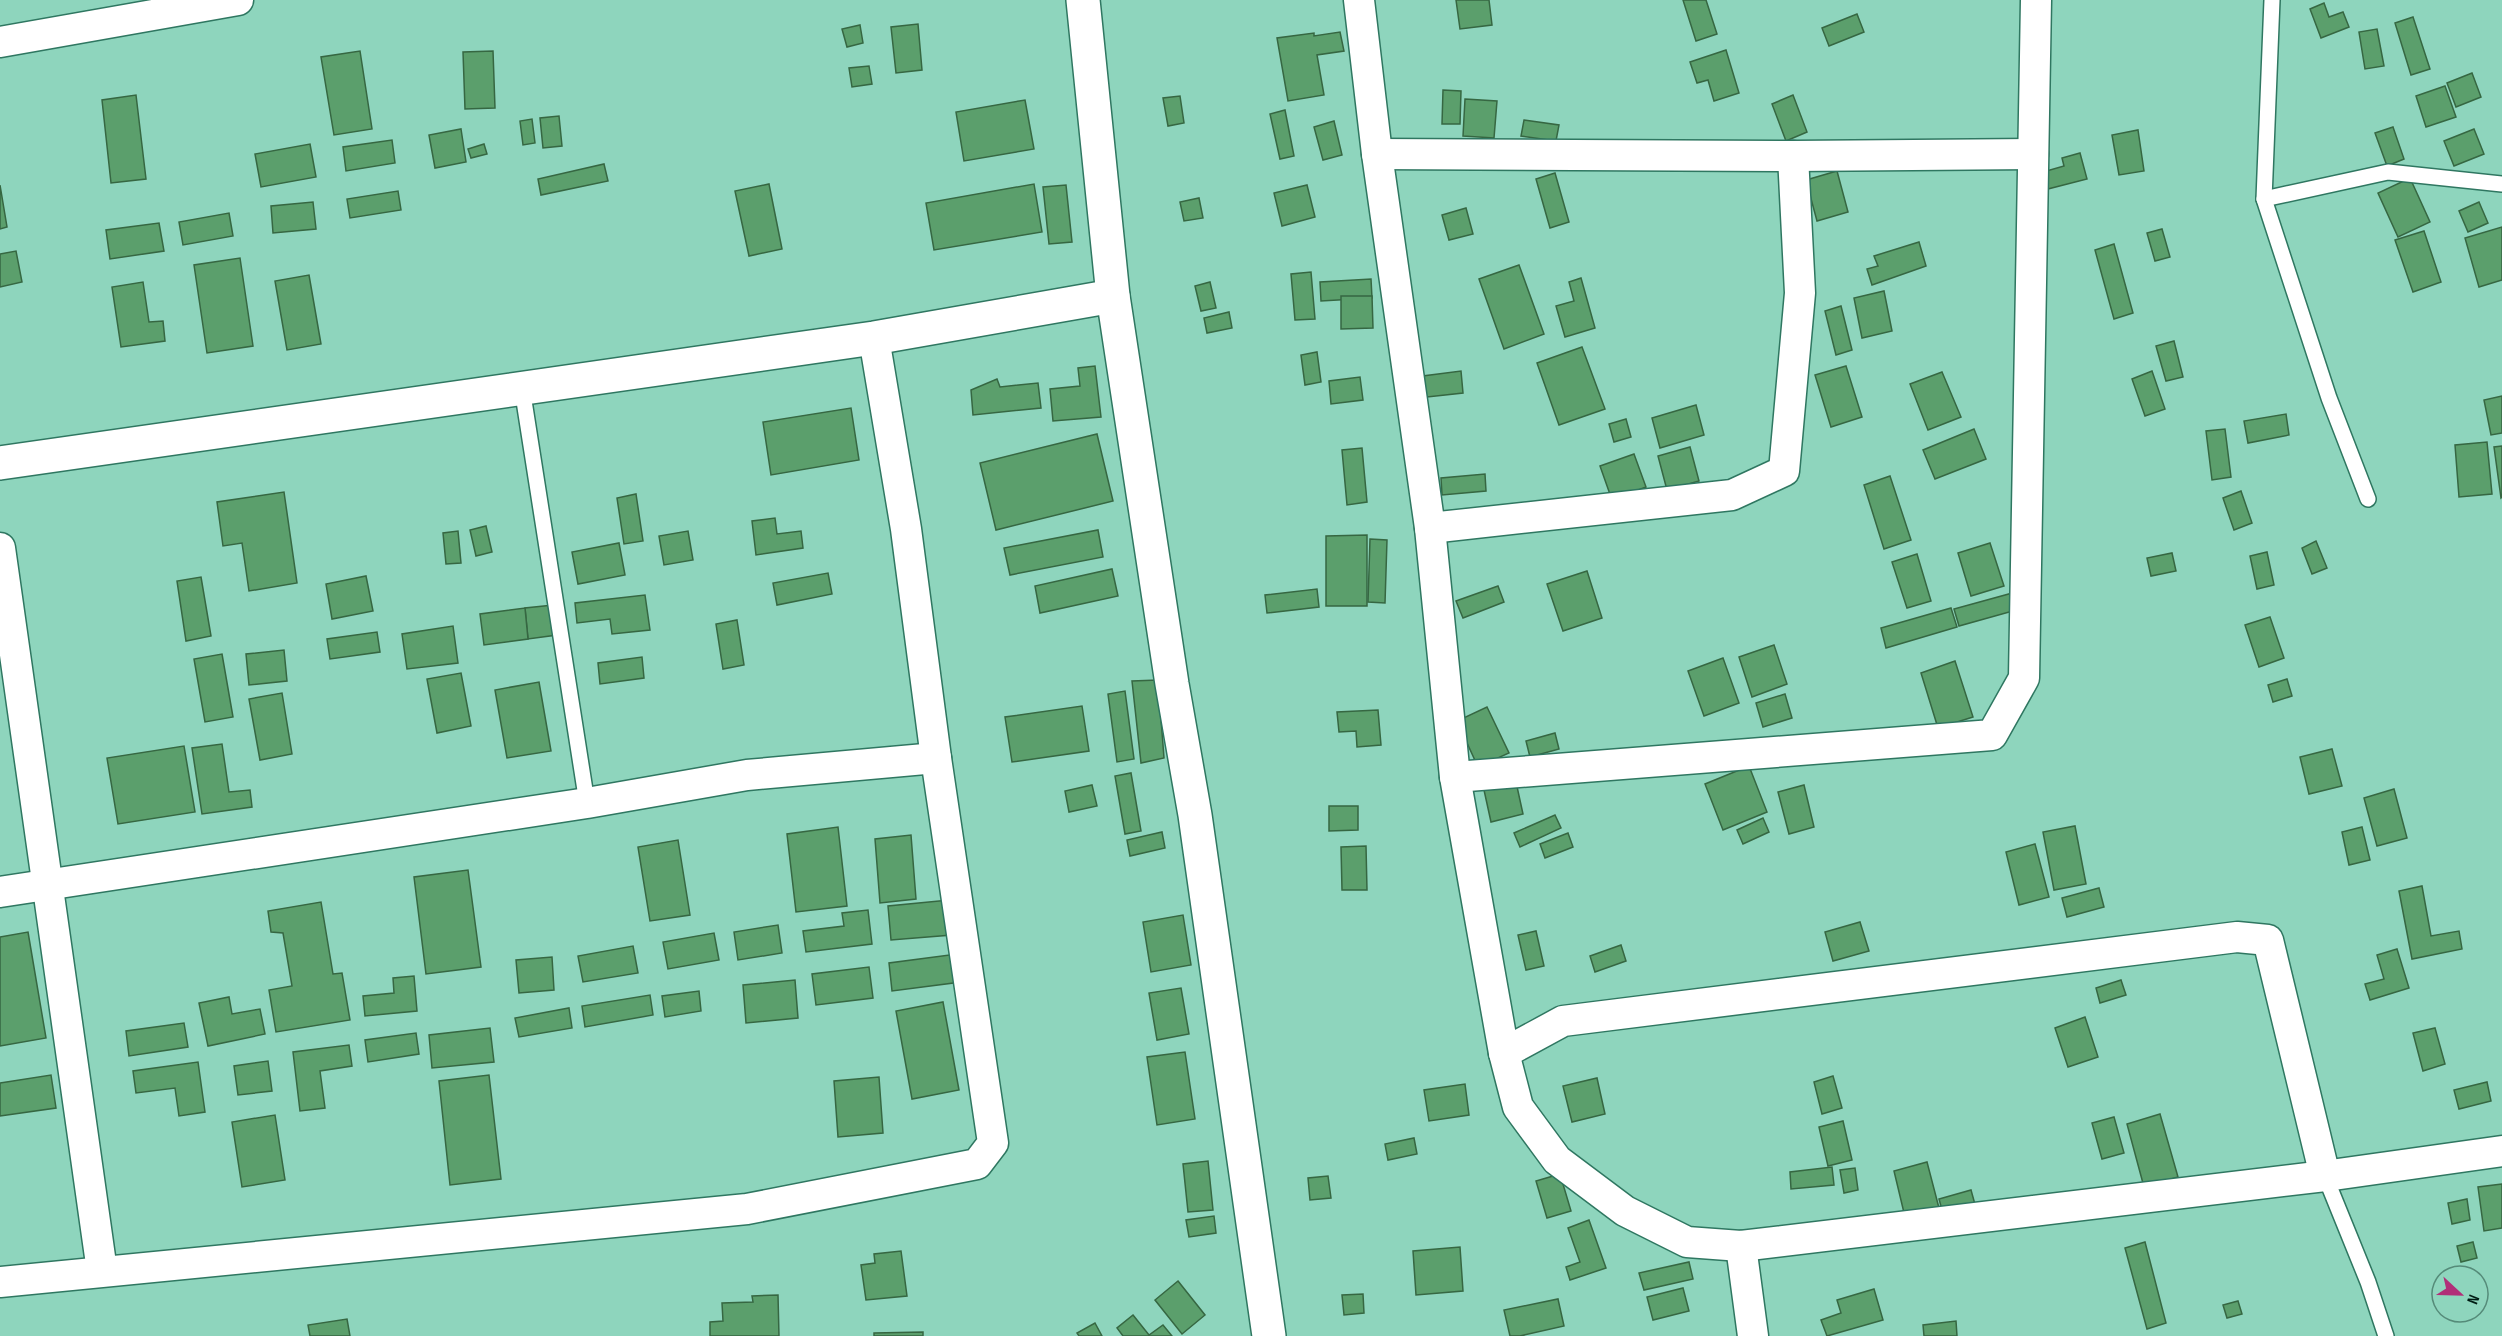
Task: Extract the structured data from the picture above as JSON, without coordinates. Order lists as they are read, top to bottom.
{
  "north": "right"
}
